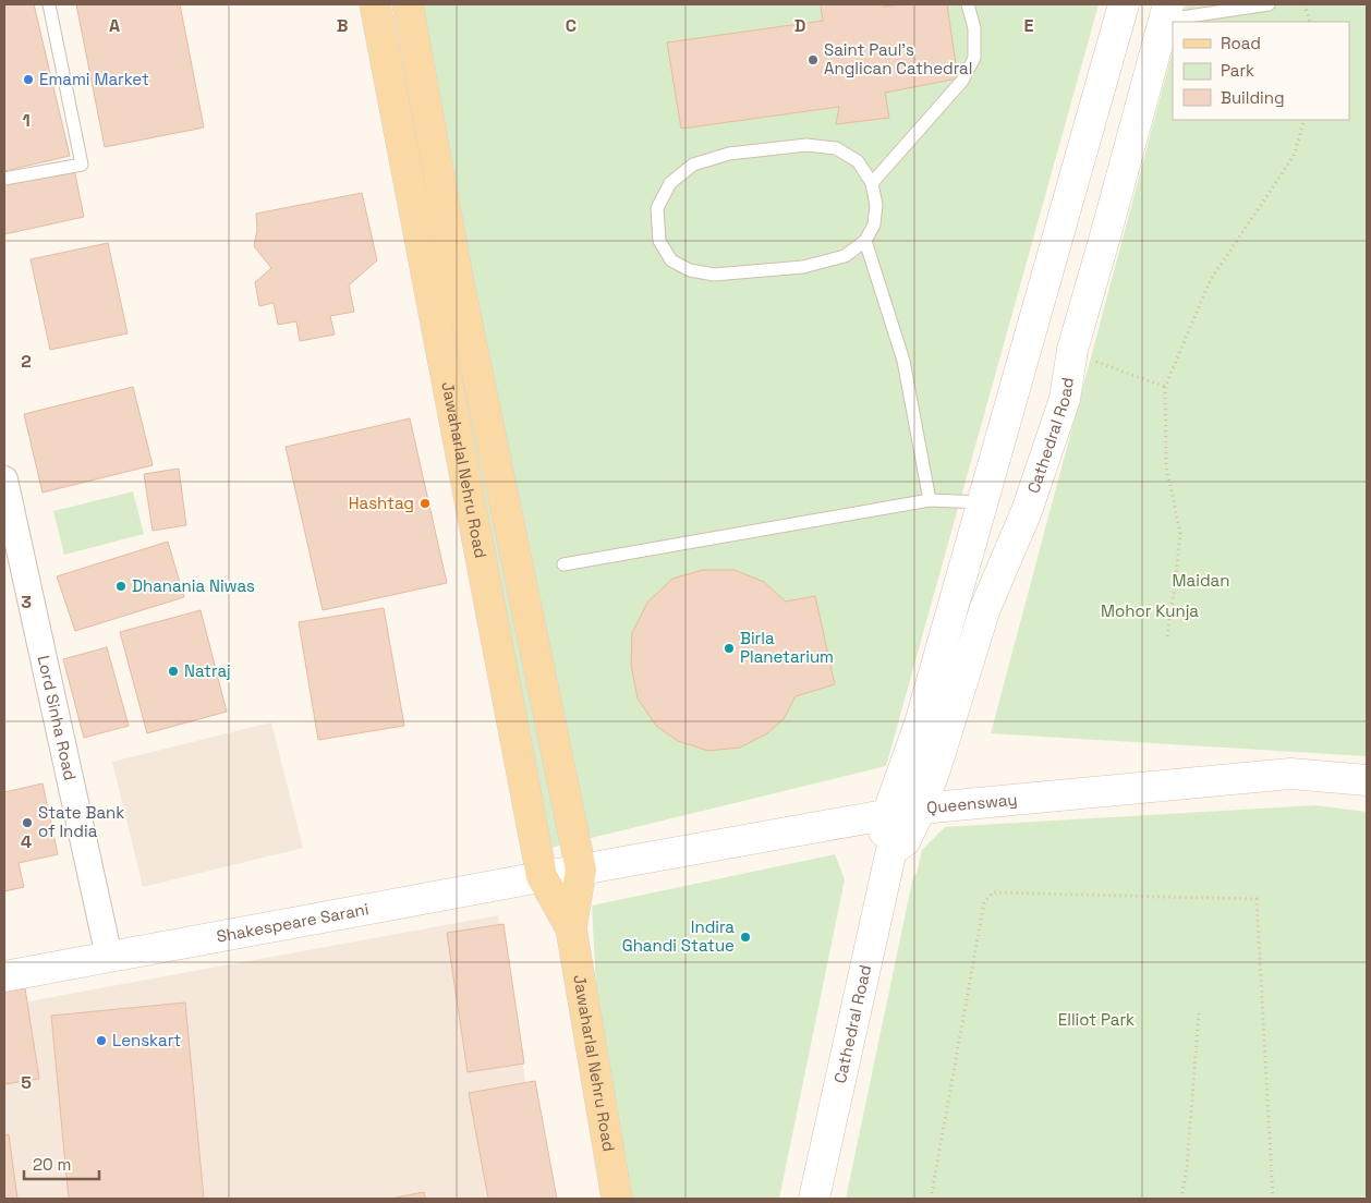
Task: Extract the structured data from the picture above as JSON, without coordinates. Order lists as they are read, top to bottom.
{
  "streets": {
    "main road": [
      "Cathedral Road",
      "Jawaharlal Nehru Road",
      "Queensway",
      "Shakespeare Sarani"
    ],
    "street": ["Lord Sinha Road"]
  },
  "crossings": [
    ["Cathedral Road", "Queensway"],
    ["Jawaharlal Nehru Road", "Queensway"],
    ["Jawaharlal Nehru Road", "Shakespeare Sarani"],
    ["Lord Sinha Road", "Shakespeare Sarani"],
    ["Queensway", "Shakespeare Sarani"]
  ],
  "parks": ["Maidan", "Mohor Kunja", "Elliot Park"],
  "places": [
    "Saint Paul's Anglican Cathedral",
    "Emami Market",
    "Hashtag",
    "Dhanania Niwas",
    "Birla Planetarium",
    "Natraj",
    "State Bank of India",
    "Indira Ghandi Statue",
    "Lenskart"
  ],
  "legend": ["Road", "Park", "Building"],
  "scale_bar": "20 m",
  "grid": {
    "columns": [
      "A",
      "B",
      "C",
      "D",
      "E"
    ],
    "rows": [
      "1",
      "2",
      "3",
      "4",
      "5"
    ]
  }
}
